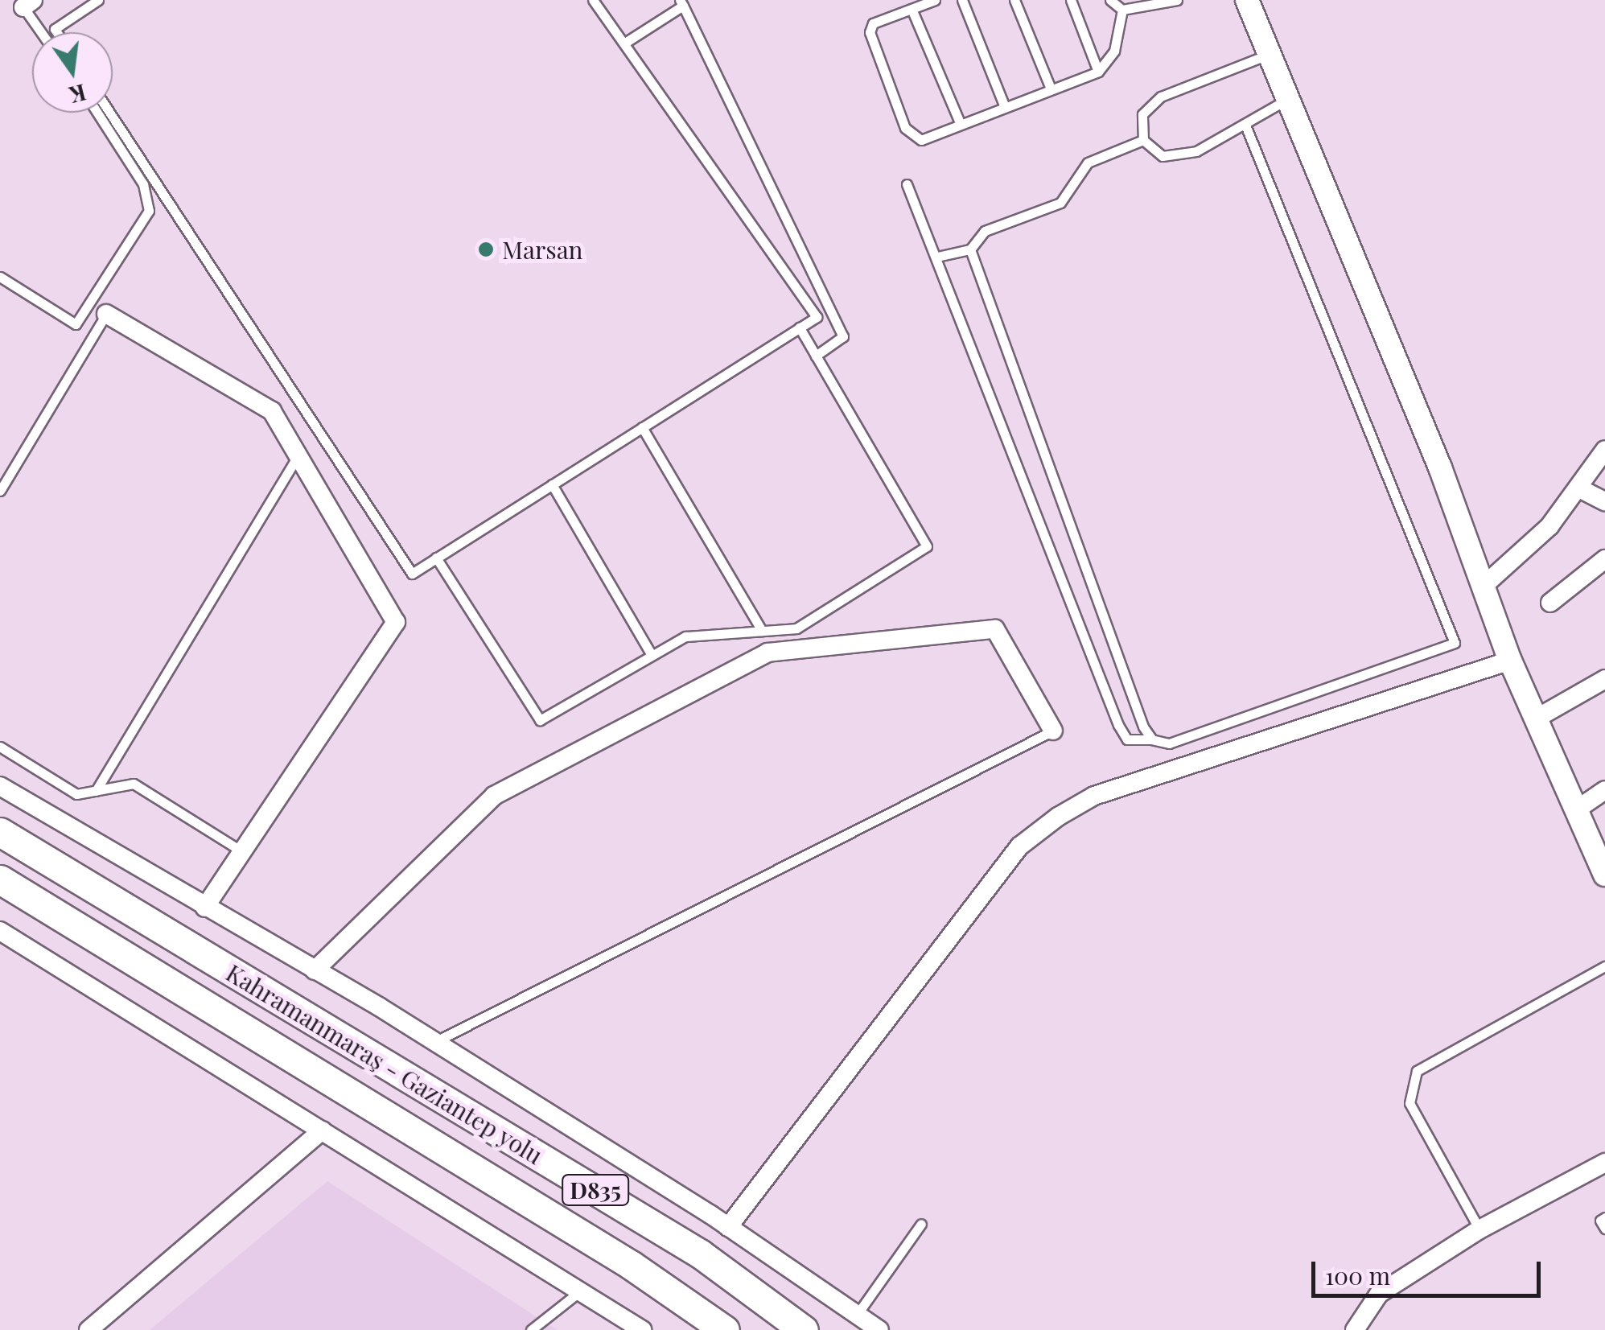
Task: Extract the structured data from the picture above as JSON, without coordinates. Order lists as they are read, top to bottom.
{
  "streets": {
    "highway": ["Kahramanmaraş - Gaziantep yolu", "D835"]
  },
  "places": ["Marsan"],
  "scale_bar": "100 m",
  "north": "bottom"
}
